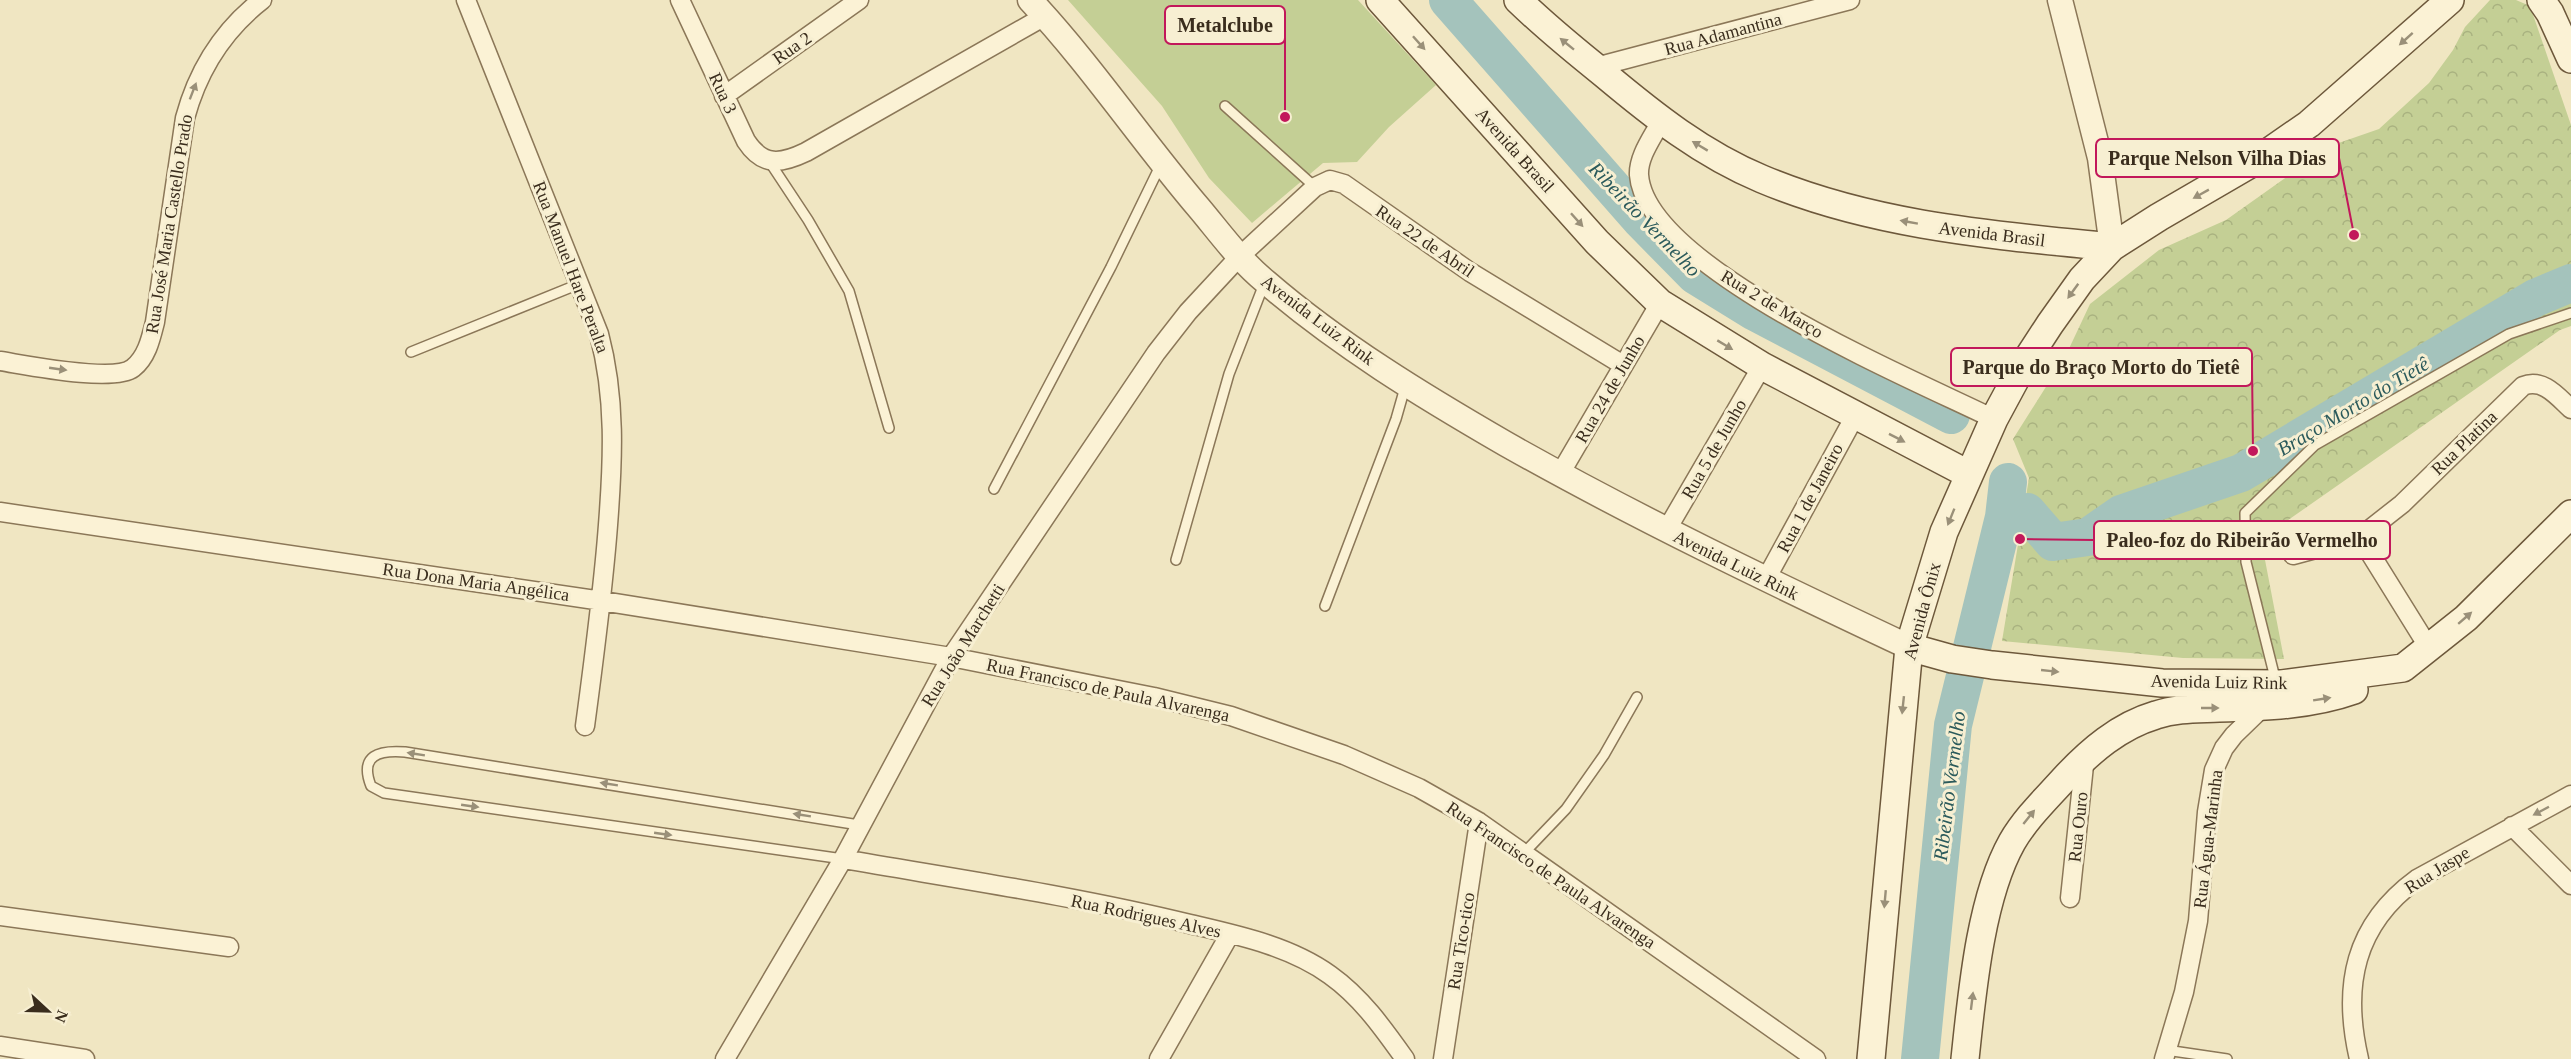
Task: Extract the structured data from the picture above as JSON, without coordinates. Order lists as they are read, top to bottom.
{
  "streets": {
    "main road": ["Avenida Brasil", "Avenida Luiz Rink", "Avenida Ônix"],
    "street": [
      "Rua Adamantina",
      "Rua 2",
      "Rua 3",
      "Rua José Maria Castello Prado",
      "Rua 22 de Abril",
      "Rua Manuel Hare Peralta",
      "Rua 2 de Março",
      "Rua 24 de Junho",
      "Rua Platina",
      "Rua 5 de Junho",
      "Rua 1 de Janeiro",
      "Rua Dona Maria Angélica",
      "Rua João Marchetti",
      "Rua Francisco de Paula Alvarenga",
      "Rua Ouro",
      "Rua Água-Marinha",
      "Rua Jaspe",
      "Rua Rodrigues Alves",
      "Rua Tico-tico"
    ]
  },
  "crossings": [
    ["Rua Adamantina", "Avenida Brasil"],
    ["Rua 2", "Rua 3"],
    ["Avenida Brasil", "Rua 2 de Março"],
    ["Avenida Brasil", "Rua 24 de Junho"],
    ["Avenida Brasil", "Rua 5 de Junho"],
    ["Avenida Brasil", "Rua 1 de Janeiro"],
    ["Avenida Brasil", "Avenida Ônix"],
    ["Rua 22 de Abril", "Rua 24 de Junho"],
    ["Rua Manuel Hare Peralta", "Rua Dona Maria Angélica"],
    ["Rua 2 de Março", "Avenida Ônix"],
    ["Avenida Luiz Rink", "Rua 24 de Junho"],
    ["Avenida Luiz Rink", "Rua 5 de Junho"],
    ["Avenida Luiz Rink", "Rua 1 de Janeiro"],
    ["Avenida Luiz Rink", "Avenida Ônix"],
    ["Avenida Luiz Rink", "Rua João Marchetti"],
    ["Avenida Luiz Rink", "Rua Água-Marinha"],
    ["Rua Dona Maria Angélica", "Rua João Marchetti"],
    ["Rua Dona Maria Angélica", "Rua Francisco de Paula Alvarenga"],
    ["Rua João Marchetti", "Rua Francisco de Paula Alvarenga"],
    ["Rua João Marchetti", "Rua Rodrigues Alves"],
    ["Rua Francisco de Paula Alvarenga", "Rua Tico-tico"]
  ],
  "one_way": ["Rua José Maria Castello Prado"],
  "water": ["Ribeirão Vermelho", "Braço Morto do Tietê"],
  "places": [
    "Metalclube",
    "Parque Nelson Vilha Dias",
    "Parque do Braço Morto do Tietê",
    "Paleo-foz do Ribeirão Vermelho"
  ],
  "north": "right"
}
